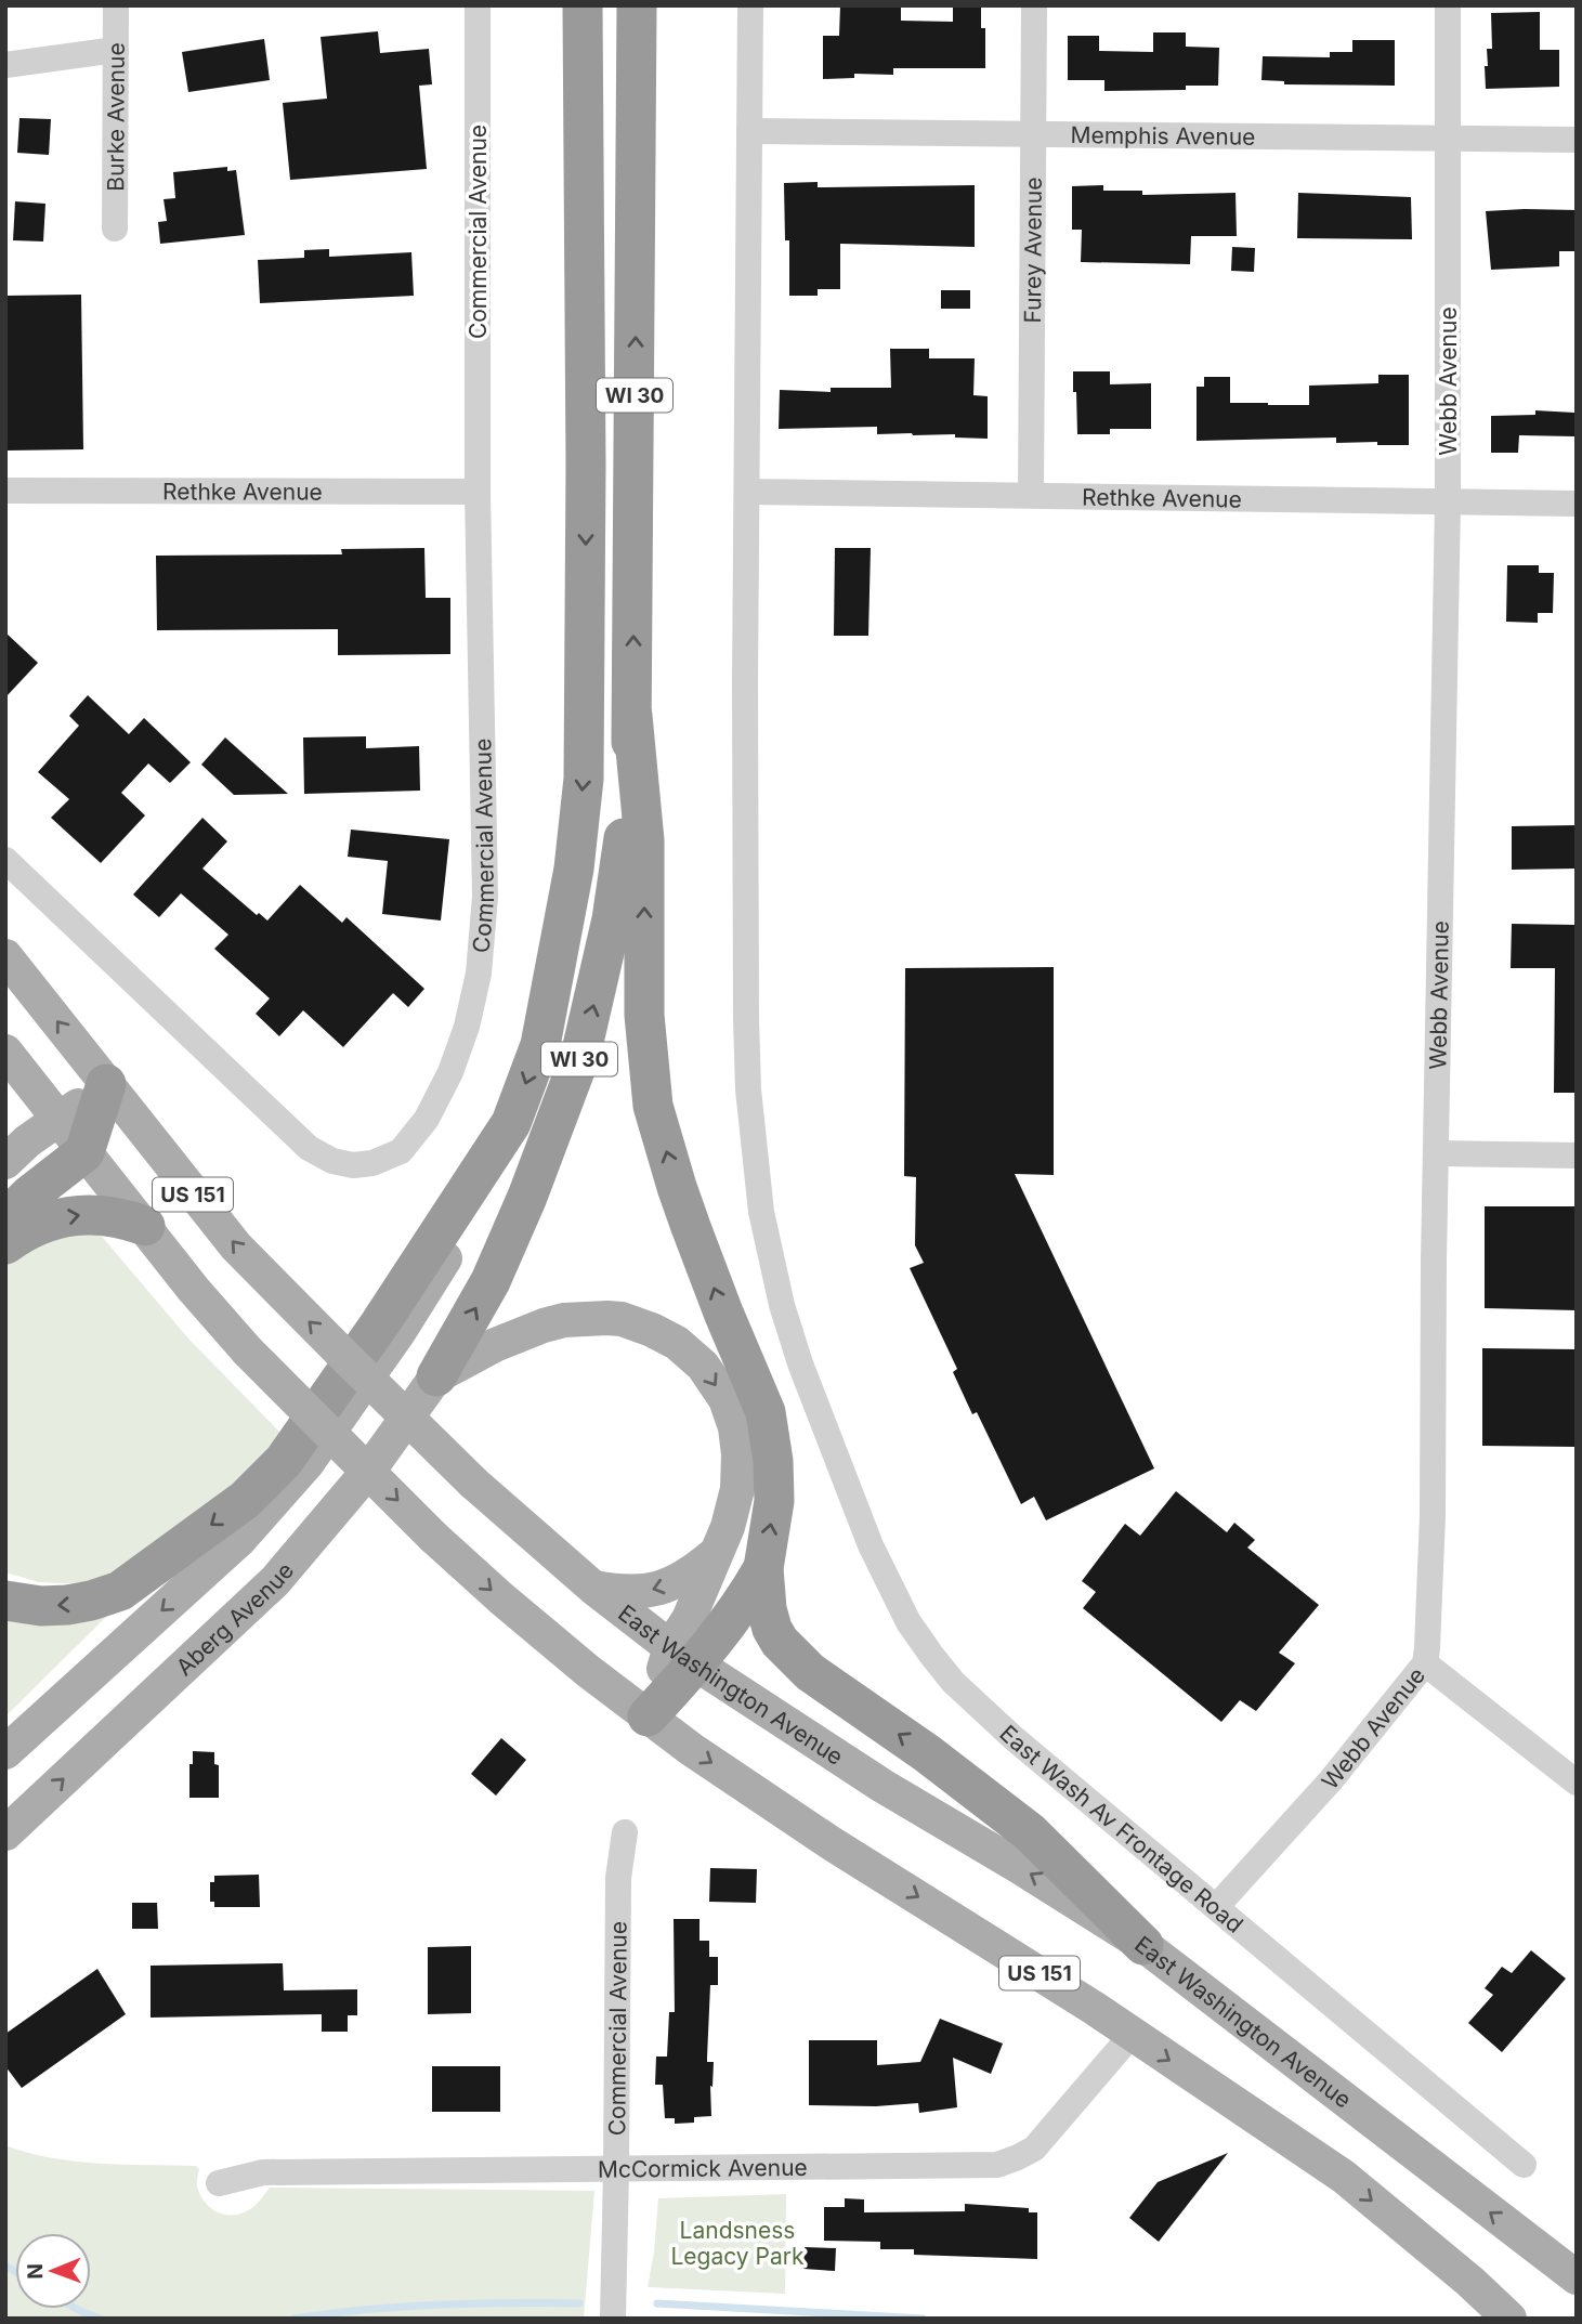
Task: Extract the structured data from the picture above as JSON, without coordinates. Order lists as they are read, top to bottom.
{
  "streets": {
    "highway": ["WI 30"],
    "main road": ["US 151", "Aberg Avenue", "East Washington Avenue"],
    "street": [
      "Burke Avenue",
      "Memphis Avenue",
      "Commercial Avenue",
      "Furey Avenue",
      "Webb Avenue",
      "Rethke Avenue",
      "East Wash Av Frontage Road",
      "McCormick Avenue"
    ]
  },
  "crossings": [
    ["Memphis Avenue", "Furey Avenue"],
    ["Memphis Avenue", "Webb Avenue"],
    ["Commercial Avenue", "Rethke Avenue"],
    ["Commercial Avenue", "McCormick Avenue"],
    ["Furey Avenue", "Rethke Avenue"],
    ["Webb Avenue", "Rethke Avenue"],
    ["Webb Avenue", "East Wash Av Frontage Road"],
    ["WI 30", "Aberg Avenue"],
    ["Rethke Avenue", "East Wash Av Frontage Road"],
    ["US 151", "McCormick Avenue"]
  ],
  "parks": ["Landsness Legacy Park"],
  "north": "left"
}
